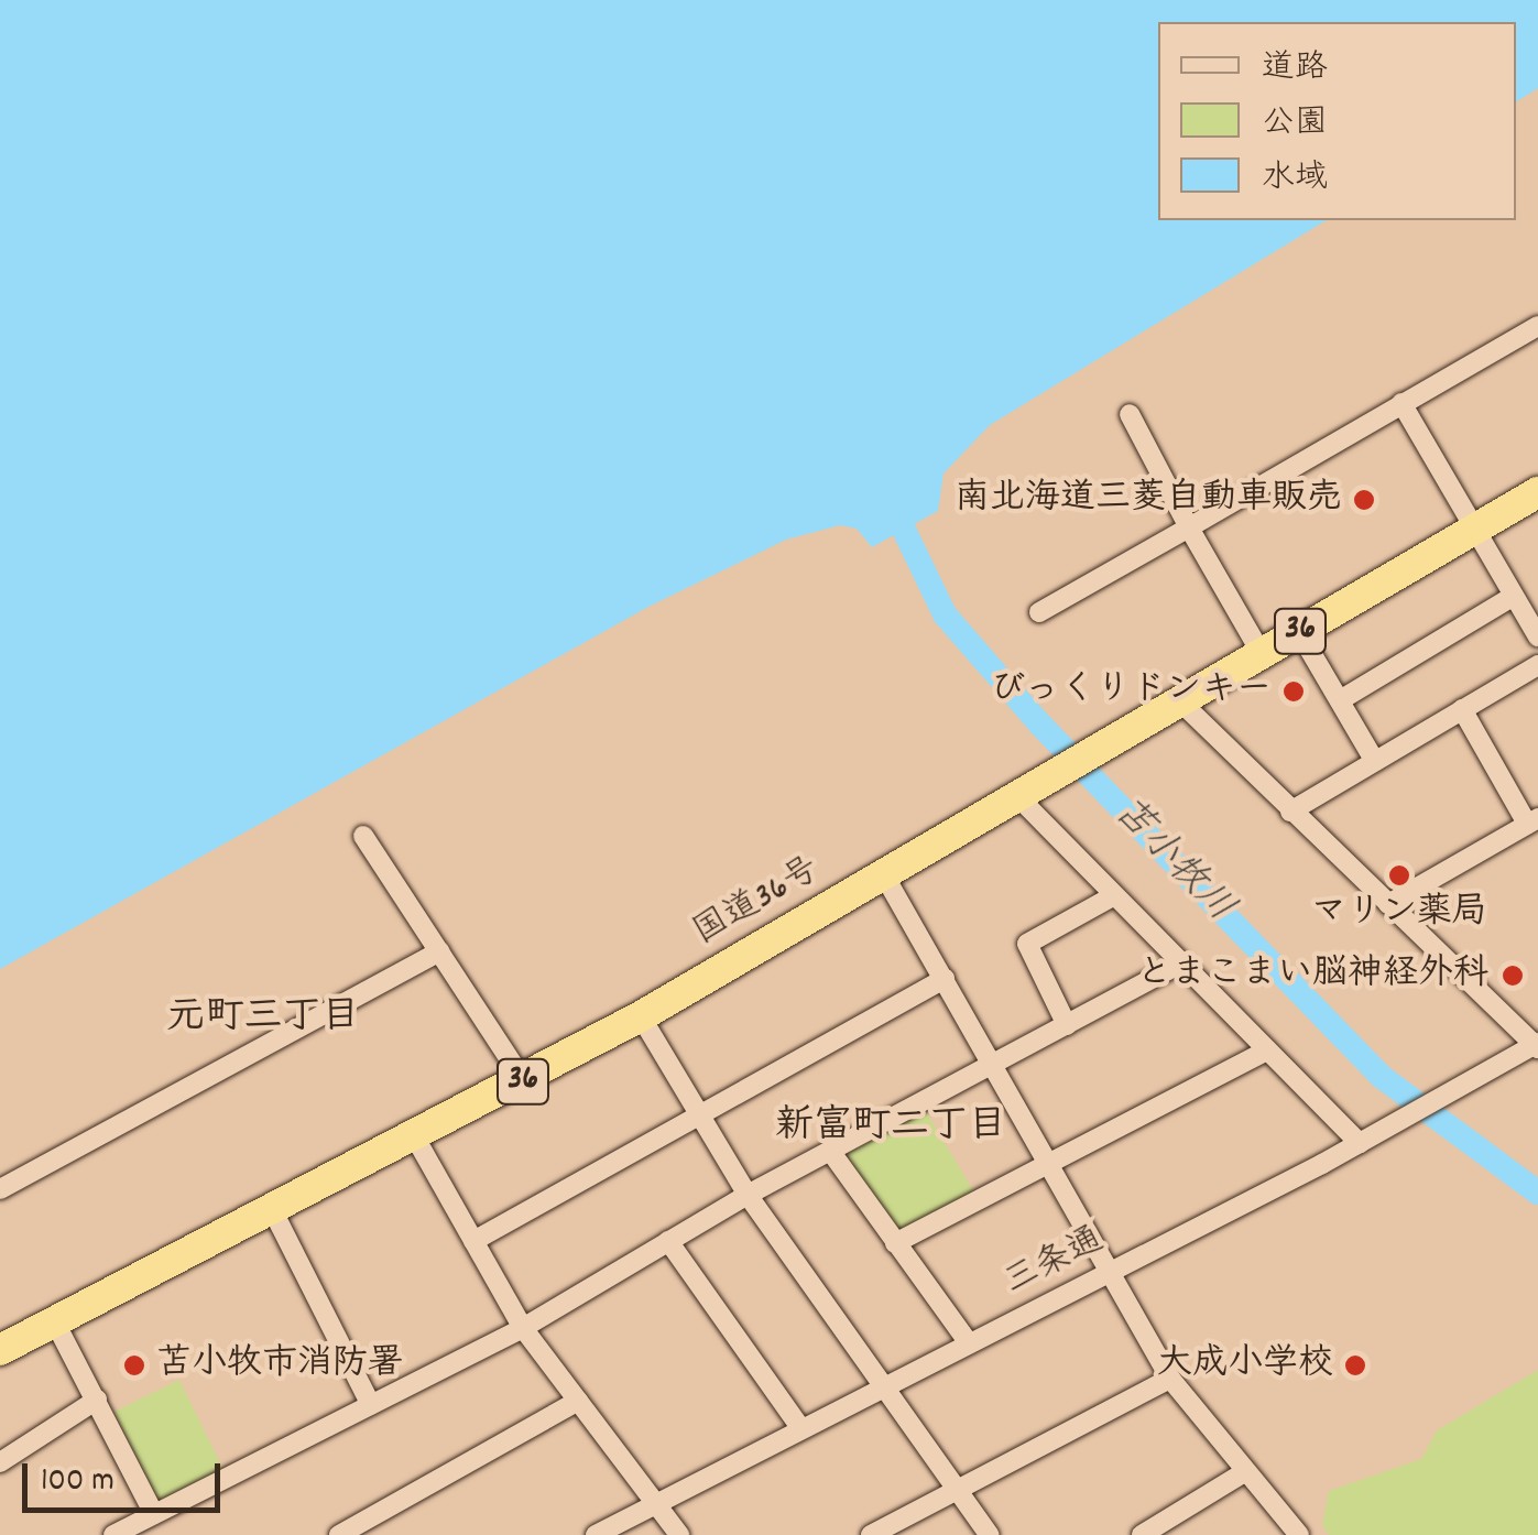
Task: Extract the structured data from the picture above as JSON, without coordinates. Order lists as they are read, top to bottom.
{
  "streets": {
    "highway": ["36", "国道36号"],
    "street": ["三条通"]
  },
  "districts": ["元町三丁目", "新富町二丁目"],
  "water": ["苫小牧川"],
  "places": [
    "南北海道三菱自動車販売",
    "びっくりドンキー",
    "マリン薬局",
    "とまこまい脳神経外科",
    "苫小牧市消防署",
    "大成小学校"
  ],
  "legend": ["道路", "公園", "水域"],
  "scale_bar": "100 m"
}
